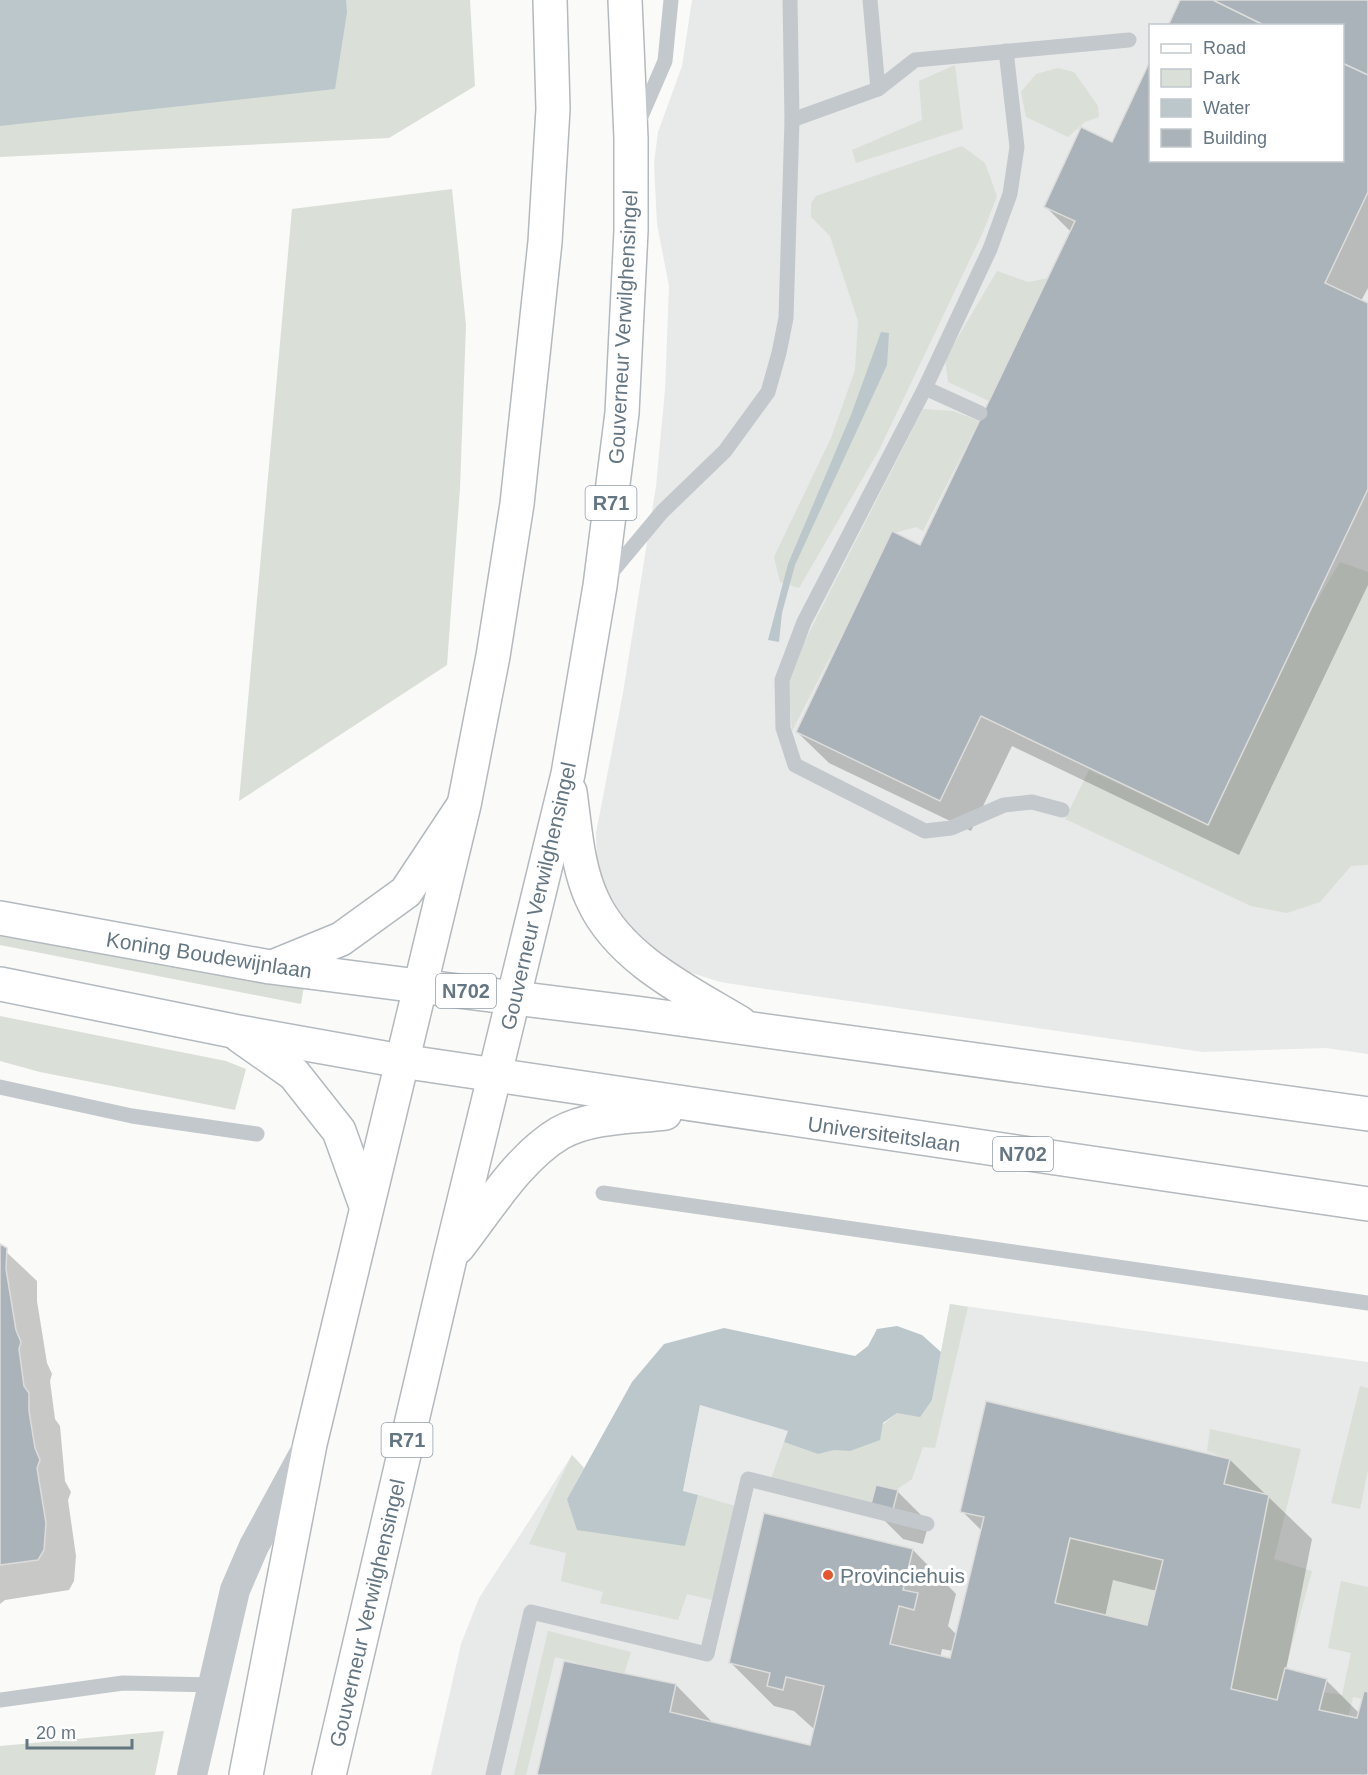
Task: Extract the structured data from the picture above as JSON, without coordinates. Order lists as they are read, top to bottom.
{
  "streets": {
    "main road": [
      "Gouverneur Verwilghensingel",
      "R71",
      "Koning Boudewijnlaan",
      "N702",
      "Universiteitslaan"
    ]
  },
  "crossings": [
    ["Gouverneur Verwilghensingel", "N702"],
    ["Gouverneur Verwilghensingel", "Universiteitslaan"],
    ["Koning Boudewijnlaan", "N702"],
    ["N702", "Universiteitslaan"]
  ],
  "places": ["Provinciehuis"],
  "legend": [
    "Road",
    "Park",
    "Water",
    "Building"
  ],
  "scale_bar": "20 m"
}
